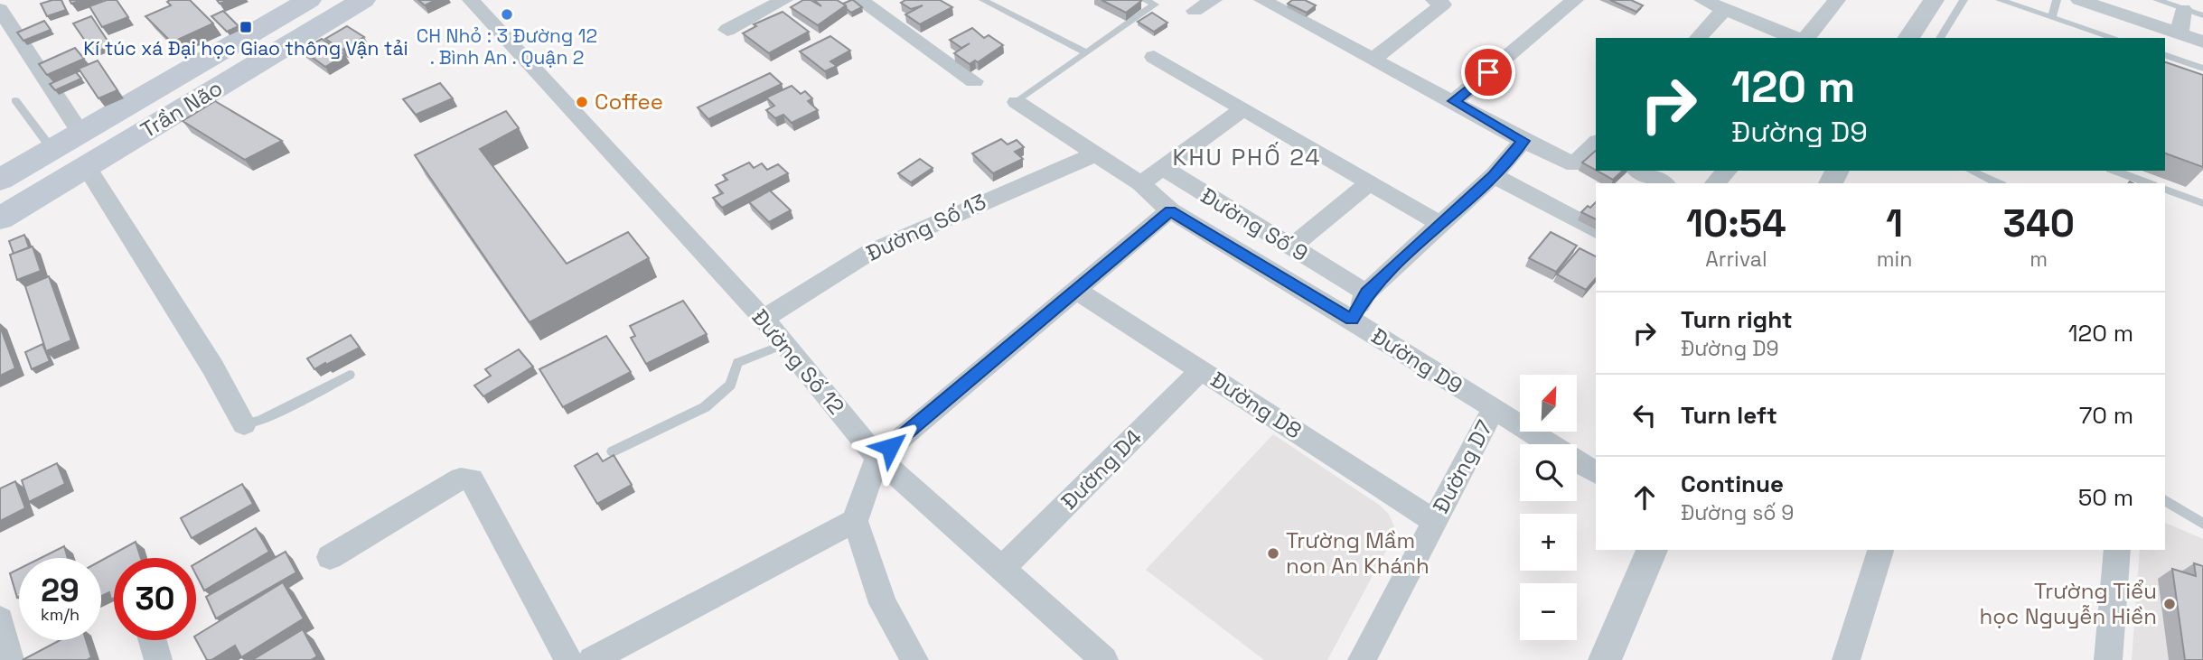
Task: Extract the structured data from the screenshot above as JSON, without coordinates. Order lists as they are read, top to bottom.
{
  "streets": {
    "main road": ["Trần Não"],
    "street": [
      "Đường Số 9",
      "Đường Số 13",
      "Đường D9",
      "Đường Số 12",
      "Đường D8",
      "Đường D7",
      "Đường D4"
    ]
  },
  "crossings": [
    ["Đường Số 13", "Đường Số 12"],
    ["Đường D9", "Đường D7"],
    ["Đường D8", "Đường D7"],
    ["Đường D8", "Đường D4"]
  ],
  "districts": ["KHU PHỐ 24"],
  "places": {
    "other": [
      "CH Nhỏ : 3 Đường 12 . Bình An . Quận 2",
      "Coffee",
      "Trường Mầm non An Khánh",
      "Trường Tiểu học Nguyễn Hiền"
    ],
    "transit": ["Kí túc xá Đại học Giao thông Vận tải"]
  },
  "north": "top right",
  "page": {
    "turn": ["120 m", "Đường D9"],
    "eta": [
      "10:54",
      "Arrival",
      "1",
      "min",
      "340",
      "m"
    ],
    "list": [
      {
        "name": "Turn right",
        "note": "Đường D9",
        "value": "120 m"
      },
      {
        "name": "Turn left",
        "value": "70 m"
      },
      {
        "name": "Continue",
        "note": "Đường số 9",
        "value": "50 m"
      }
    ],
    "map_buttons": ["+", "−"],
    "speed": "29 km/h",
    "limit": "30"
  }
}
